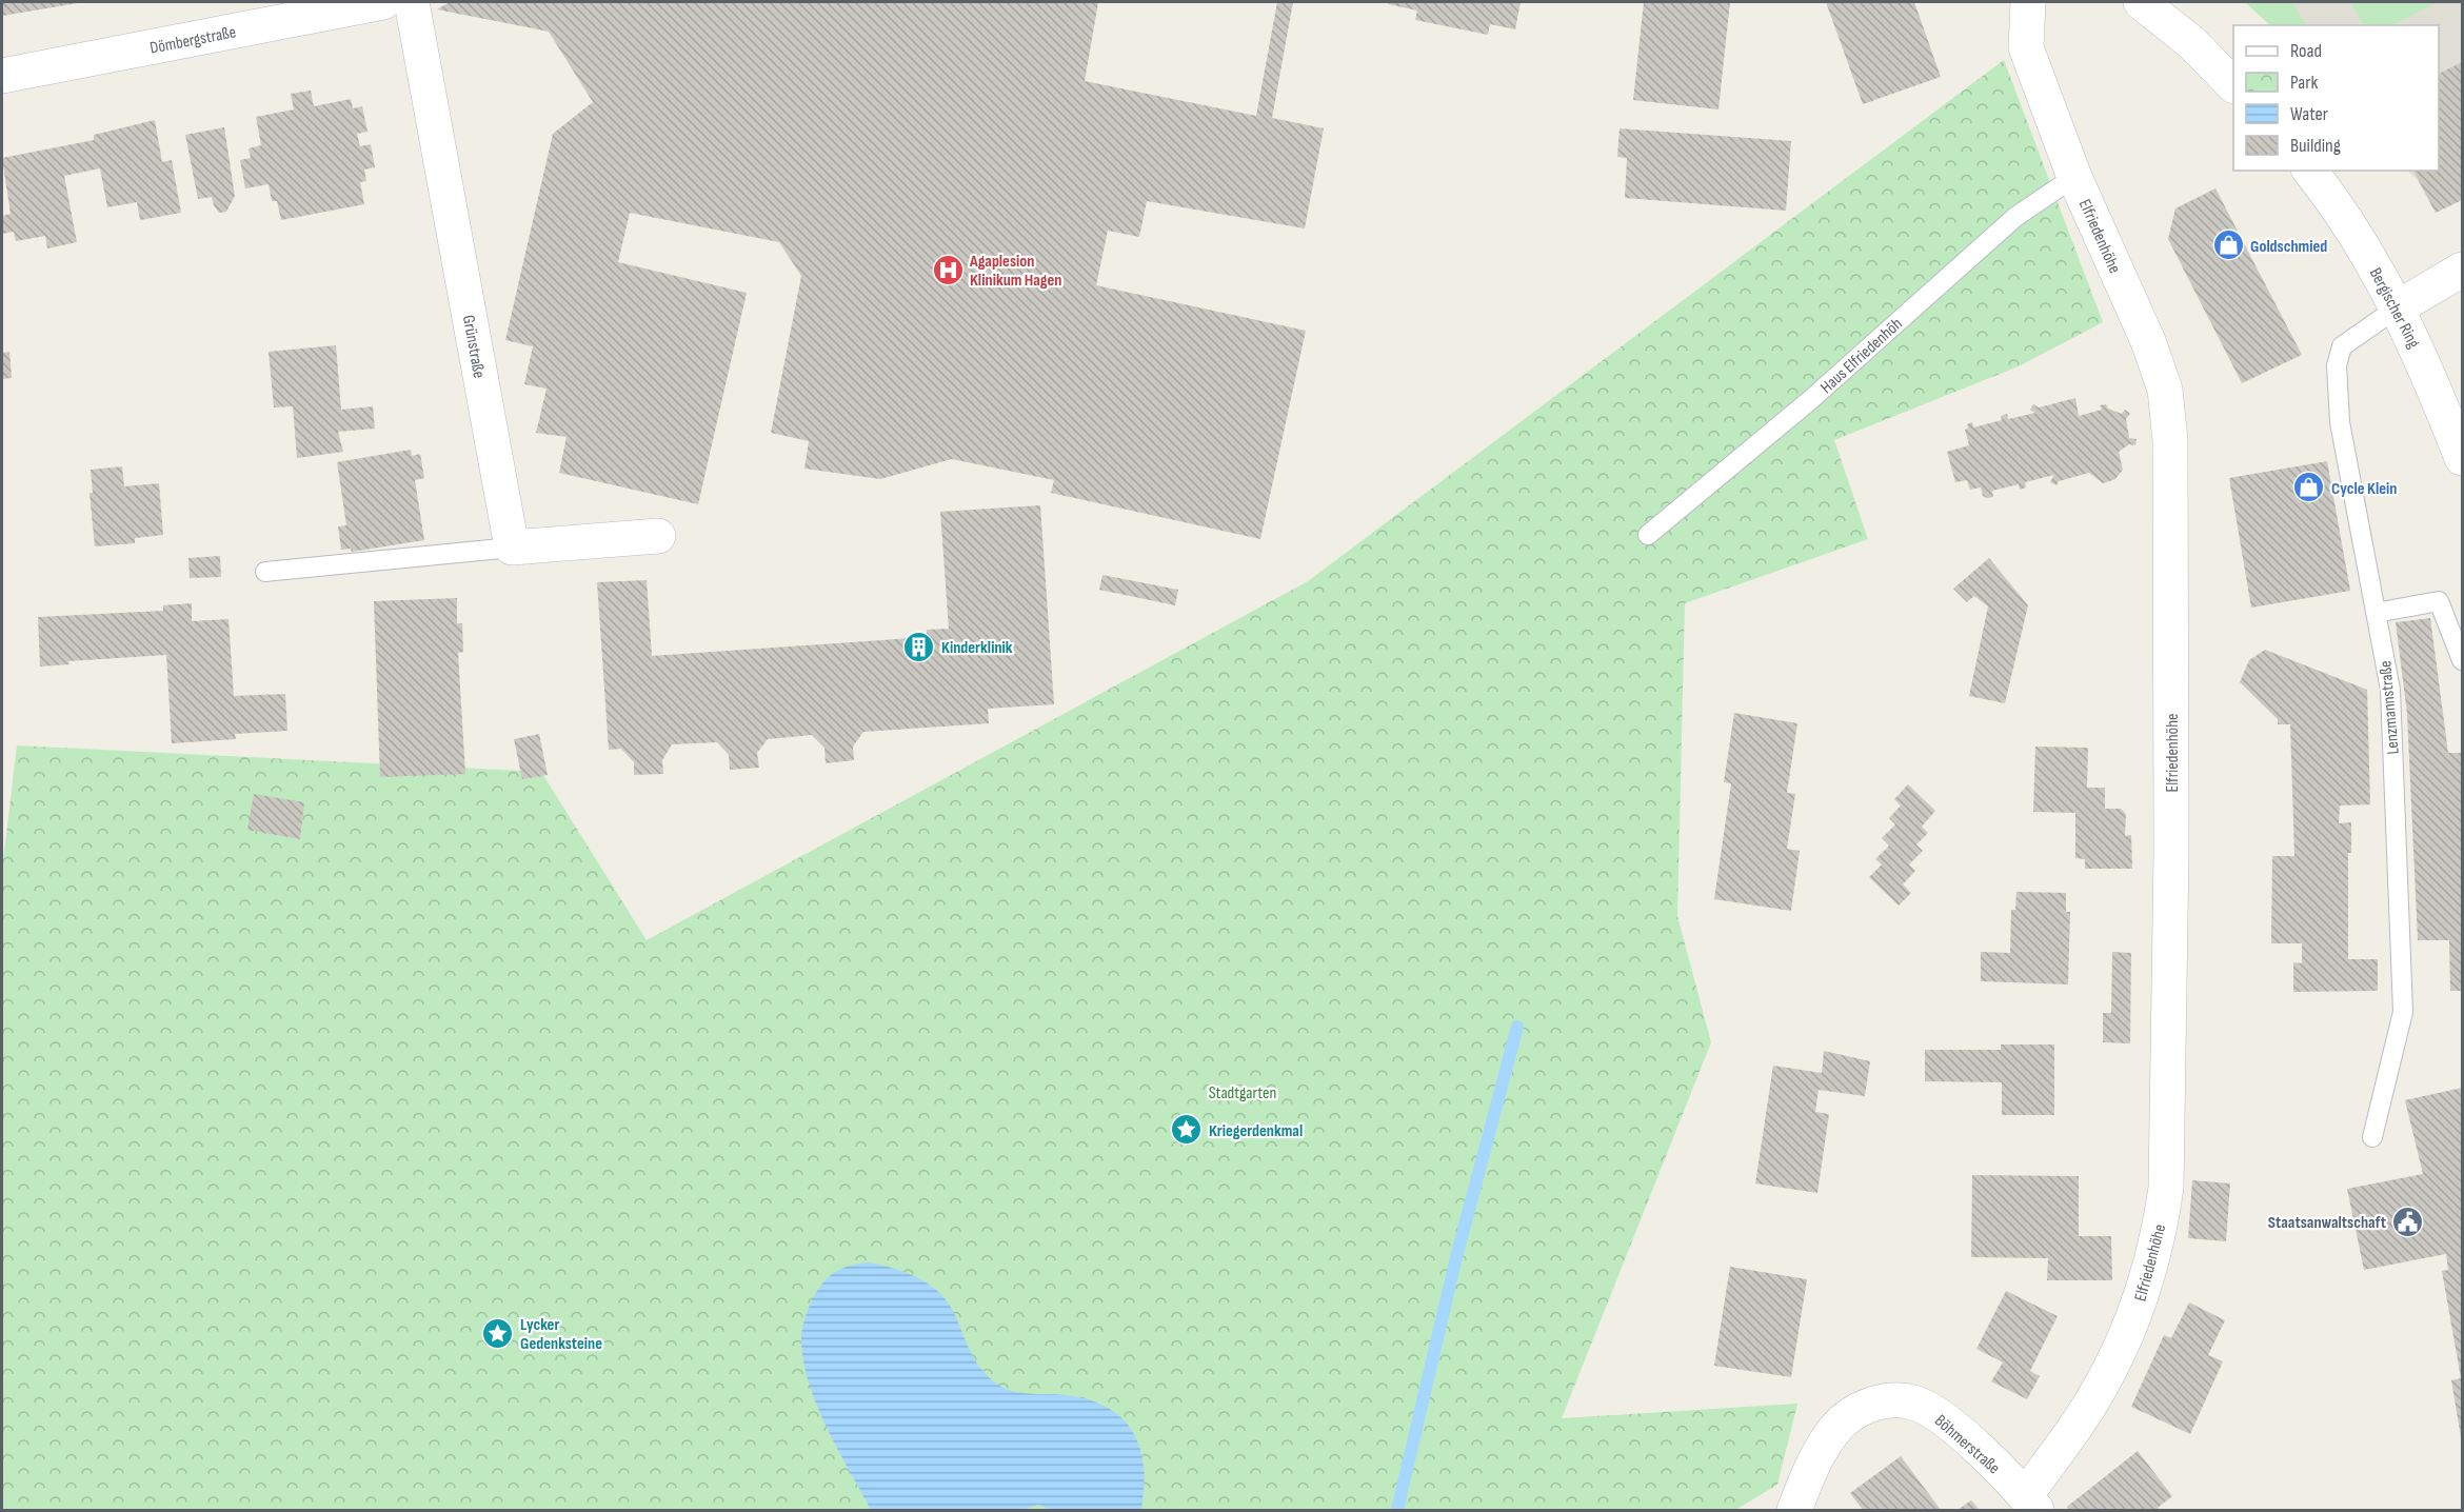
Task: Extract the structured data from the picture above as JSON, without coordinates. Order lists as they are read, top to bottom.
{
  "streets": {
    "street": [
      "Dömbergstraße",
      "Elfriedenhöhe",
      "Bergischer Ring",
      "Grünstraße",
      "Böhmerstraße"
    ],
    "lane": ["Haus Elfriedenhöh", "Lenzmannstraße"]
  },
  "crossings": [
    ["Elfriedenhöhe", "Haus Elfriedenhöh"],
    ["Elfriedenhöhe", "Böhmerstraße"],
    ["Bergischer Ring", "Lenzmannstraße"]
  ],
  "parks": ["Stadtgarten"],
  "places": {
    "shop": ["Goldschmied", "Cycle Klein"],
    "hospital": ["Agaplesion Klinikum Hagen"],
    "building": ["Kinderklinik"],
    "place": ["Kriegerdenkmal", "Lycker Gedenksteine"],
    "public building": ["Staatsanwaltschaft"]
  },
  "legend": [
    "Road",
    "Park",
    "Water",
    "Building"
  ]
}
